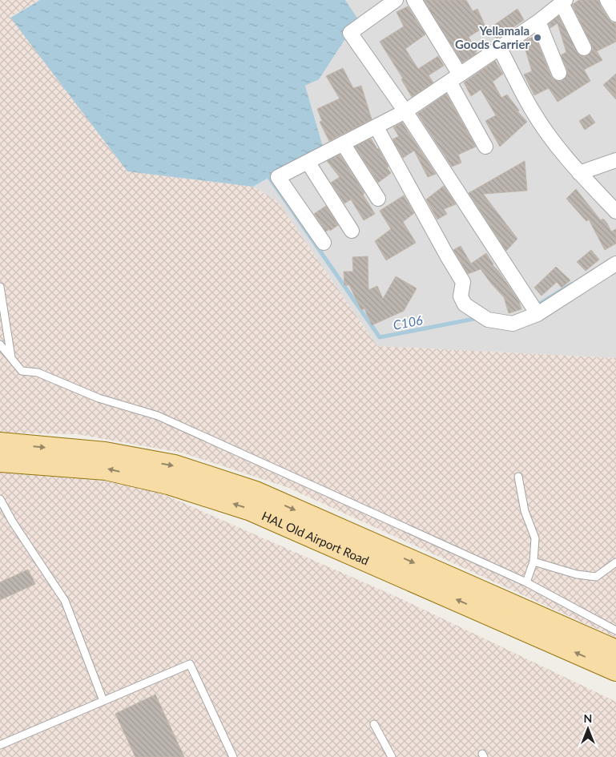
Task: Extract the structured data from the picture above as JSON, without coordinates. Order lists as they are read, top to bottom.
{
  "streets": {
    "main road": ["HAL Old Airport Road"]
  },
  "water": ["C106"],
  "places": ["Yellamala Goods Carrier"],
  "north": "top"
}
